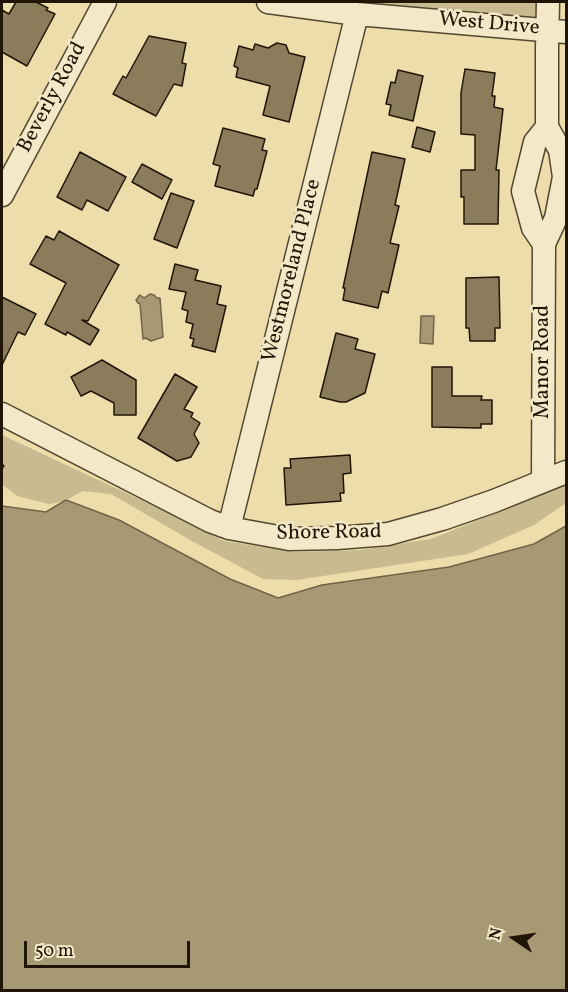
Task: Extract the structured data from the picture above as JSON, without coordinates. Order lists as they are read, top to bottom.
{
  "streets": {
    "street": [
      "West Drive",
      "Beverly Road",
      "Westmoreland Place",
      "Manor Road",
      "Shore Road"
    ]
  },
  "crossings": [
    ["West Drive", "Westmoreland Place"],
    ["West Drive", "Manor Road"],
    ["Westmoreland Place", "Shore Road"],
    ["Manor Road", "Shore Road"]
  ],
  "scale_bar": "50 m",
  "north": "left"
}
